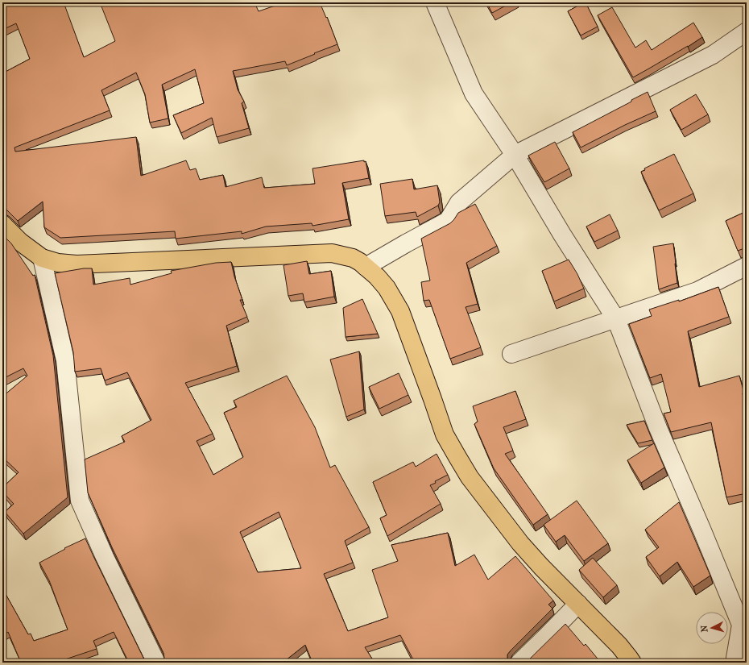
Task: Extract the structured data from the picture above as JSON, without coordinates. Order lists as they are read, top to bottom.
{
  "north": "left"
}
